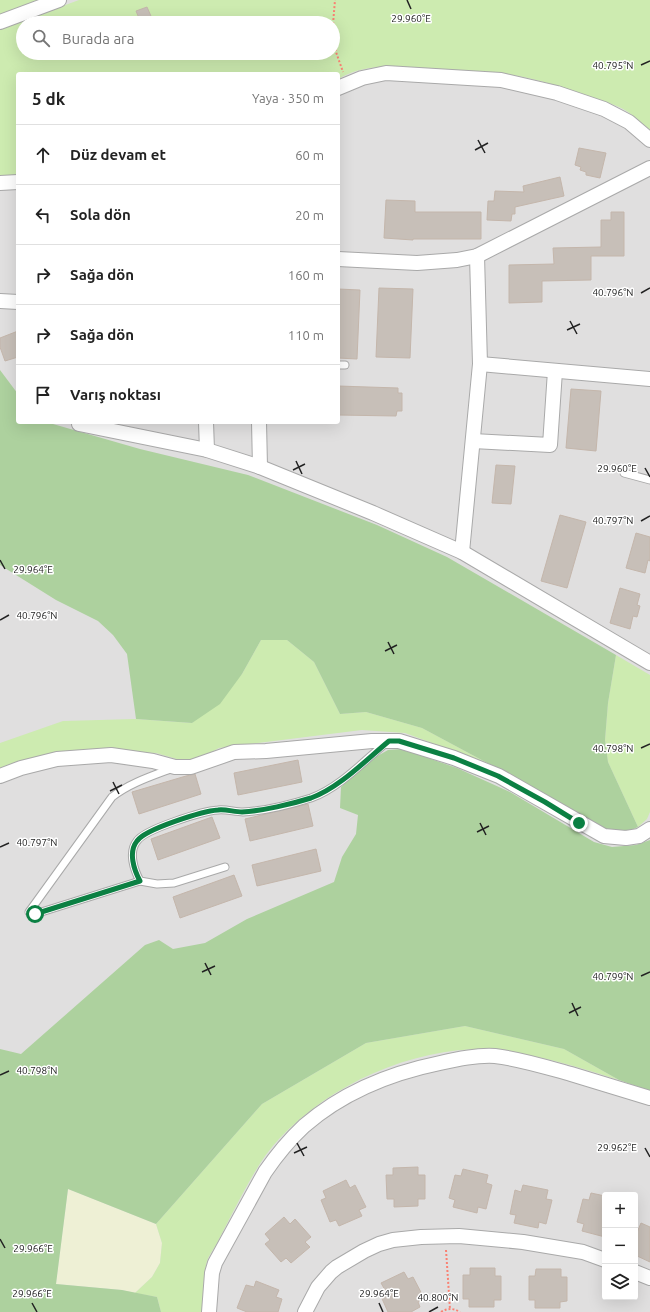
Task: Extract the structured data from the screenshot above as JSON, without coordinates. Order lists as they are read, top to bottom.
{
  "page": {
    "search": "Burada ara",
    "heading": ["5 dk", "Yaya · 350 m"],
    "list": [
      ["Düz devam et", "60 m"],
      ["Sola dön", "20 m"],
      ["Sağa dön", "160 m"],
      ["Sağa dön", "110 m"],
      "Varış noktası"
    ],
    "map_buttons": ["+", "−"]
  },
  "coordinates": [
    "29.960°E",
    "40.795°N",
    "40.796°N",
    "40.797°N",
    "29.964°E",
    "40.798°N",
    "40.799°N",
    "29.962°E",
    "29.966°E",
    "40.800°N"
  ]
}
